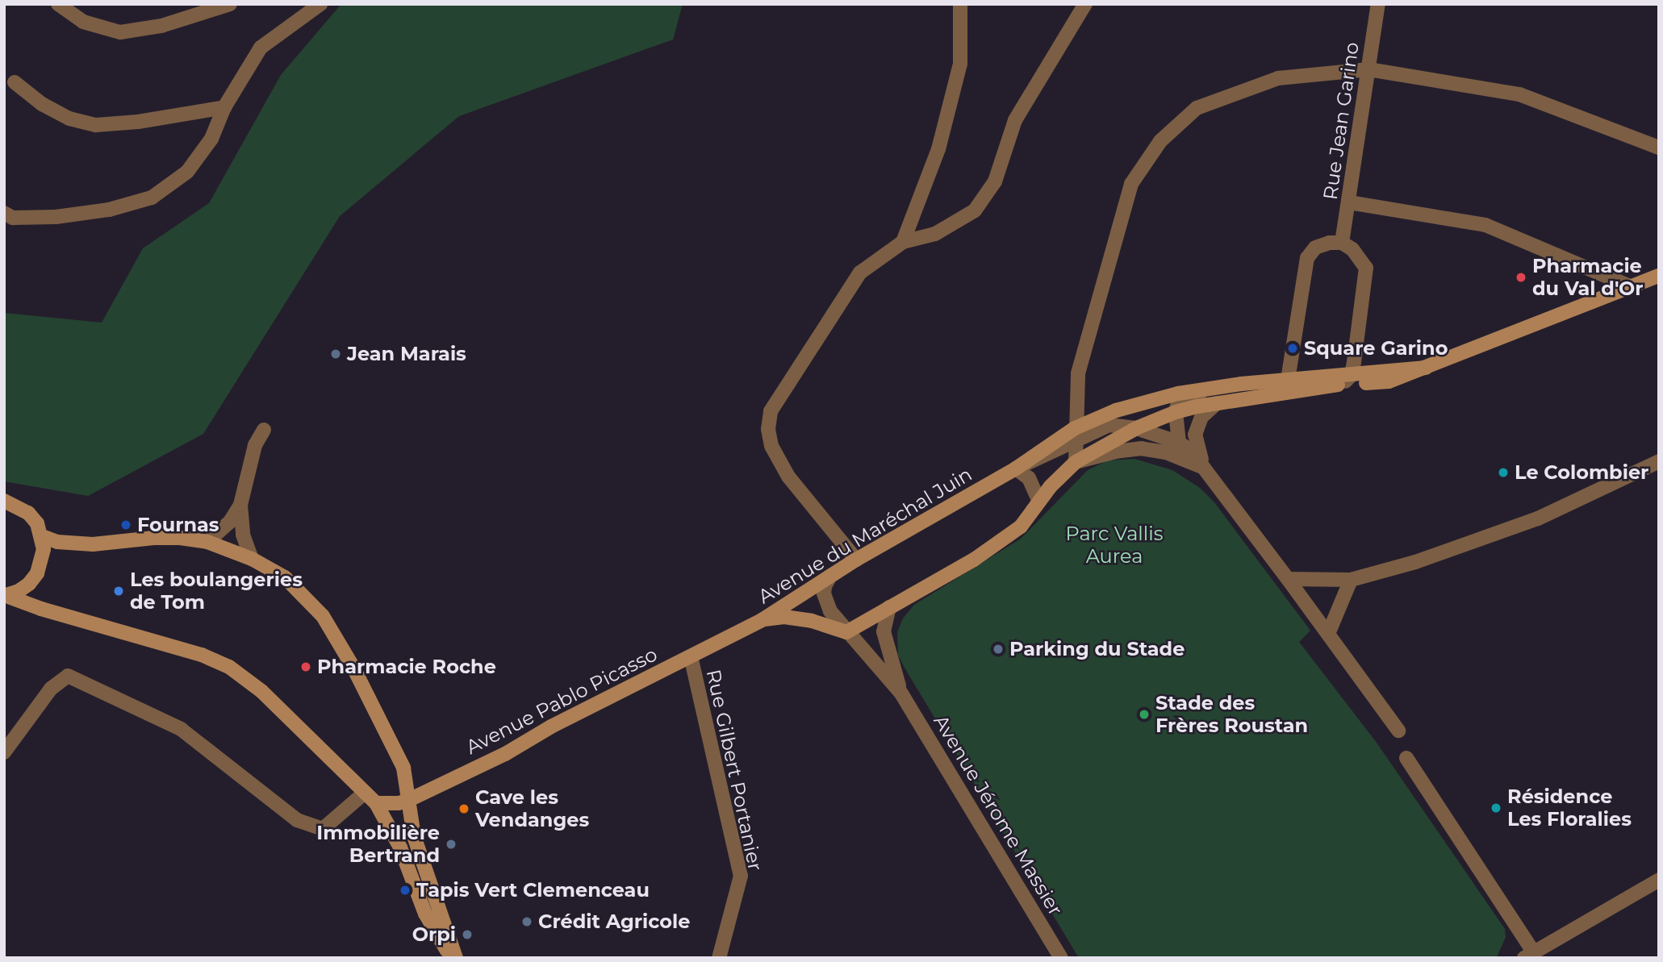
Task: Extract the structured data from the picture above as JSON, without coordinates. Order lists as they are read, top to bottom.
{
  "streets": {
    "main road": ["Avenue du Maréchal Juin", "Avenue Pablo Picasso"],
    "street": ["Rue Jean Garino", "Rue Gilbert Portanier", "Avenue Jérome Massier"]
  },
  "crossings": [
    ["Avenue du Maréchal Juin", "Avenue Pablo Picasso"],
    ["Avenue du Maréchal Juin", "Avenue Jérome Massier"],
    ["Avenue Pablo Picasso", "Rue Gilbert Portanier"]
  ],
  "parks": ["Parc Vallis Aurea"],
  "places": [
    "Pharmacie du Val d'Or",
    "Square Garino",
    "Jean Marais",
    "Le Colombier",
    "Fournas",
    "Les boulangeries de Tom",
    "Parking du Stade",
    "Pharmacie Roche",
    "Stade des Frères Roustan",
    "Résidence Les Floralies",
    "Cave les Vendanges",
    "Immobilière Bertrand",
    "Tapis Vert Clemenceau",
    "Crédit Agricole",
    "Orpi"
  ]
}
